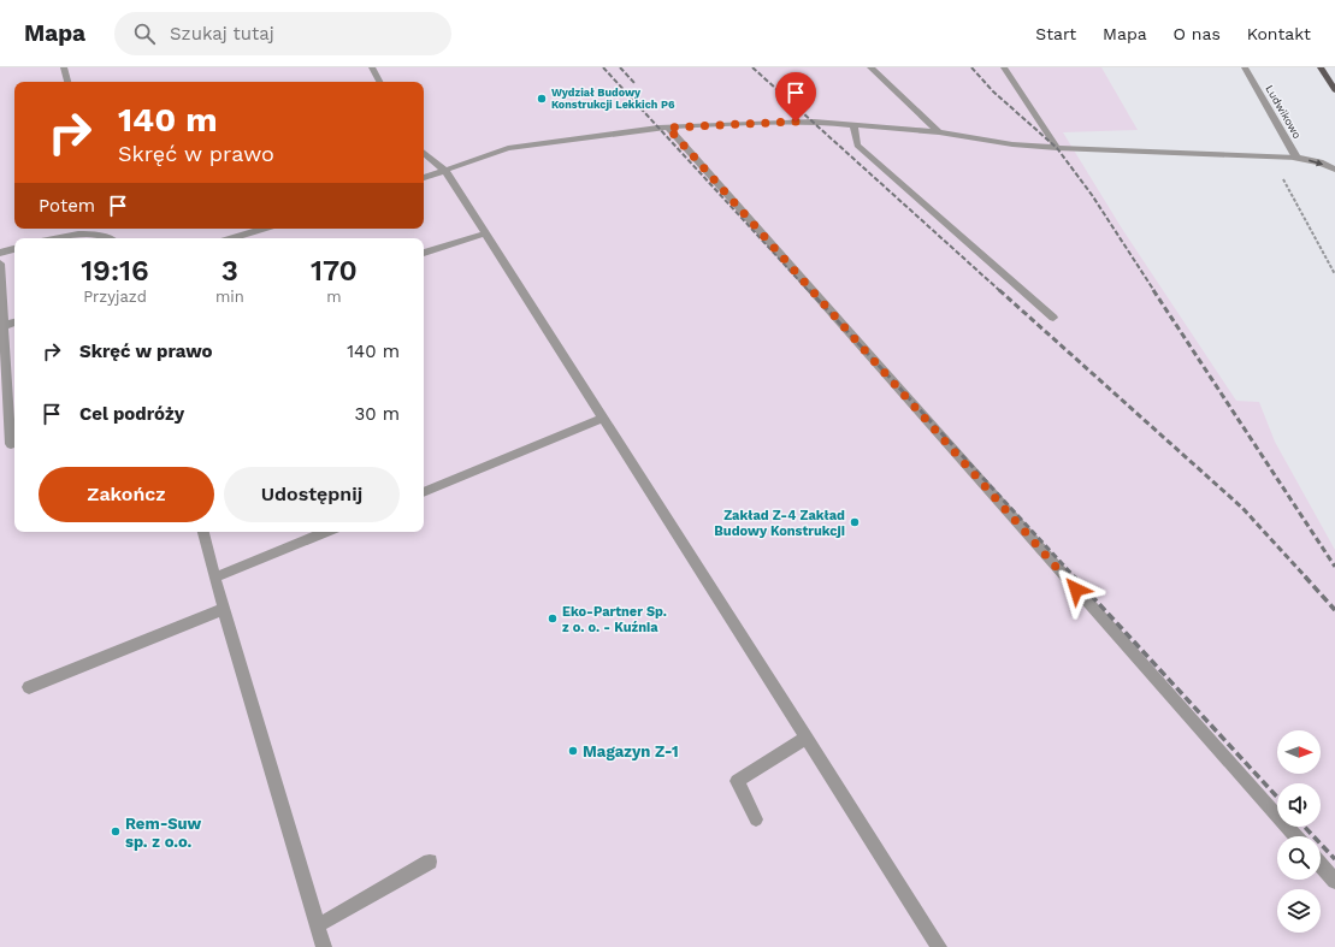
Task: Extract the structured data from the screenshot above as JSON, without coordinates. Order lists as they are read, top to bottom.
{
  "streets": {
    "street": ["Ludwikowo"]
  },
  "places": [
    "Wydział Budowy Konstrukcji Lekkich P6",
    "Zakład Z-4 Zakład Budowy Konstrukcji",
    "Eko-Partner Sp. z o. o. - Kuźnia",
    "Magazyn Z-1",
    "Rem-Suw sp. z o.o."
  ],
  "north": "right",
  "page": {
    "header": "Mapa",
    "search": "Szukaj tutaj",
    "nav": [
      "Start",
      "Mapa",
      "O nas",
      "Kontakt"
    ],
    "turn": ["140 m", "Skręć w prawo"],
    "then": "Potem",
    "eta": [
      "19:16",
      "Przyjazd",
      "3",
      "min",
      "170",
      "m"
    ],
    "list": [
      {
        "name": "Skręć w prawo",
        "value": "140 m"
      },
      {
        "name": "Cel podróży",
        "value": "30 m"
      }
    ],
    "buttons": ["Zakończ", "Udostępnij"]
  }
}
